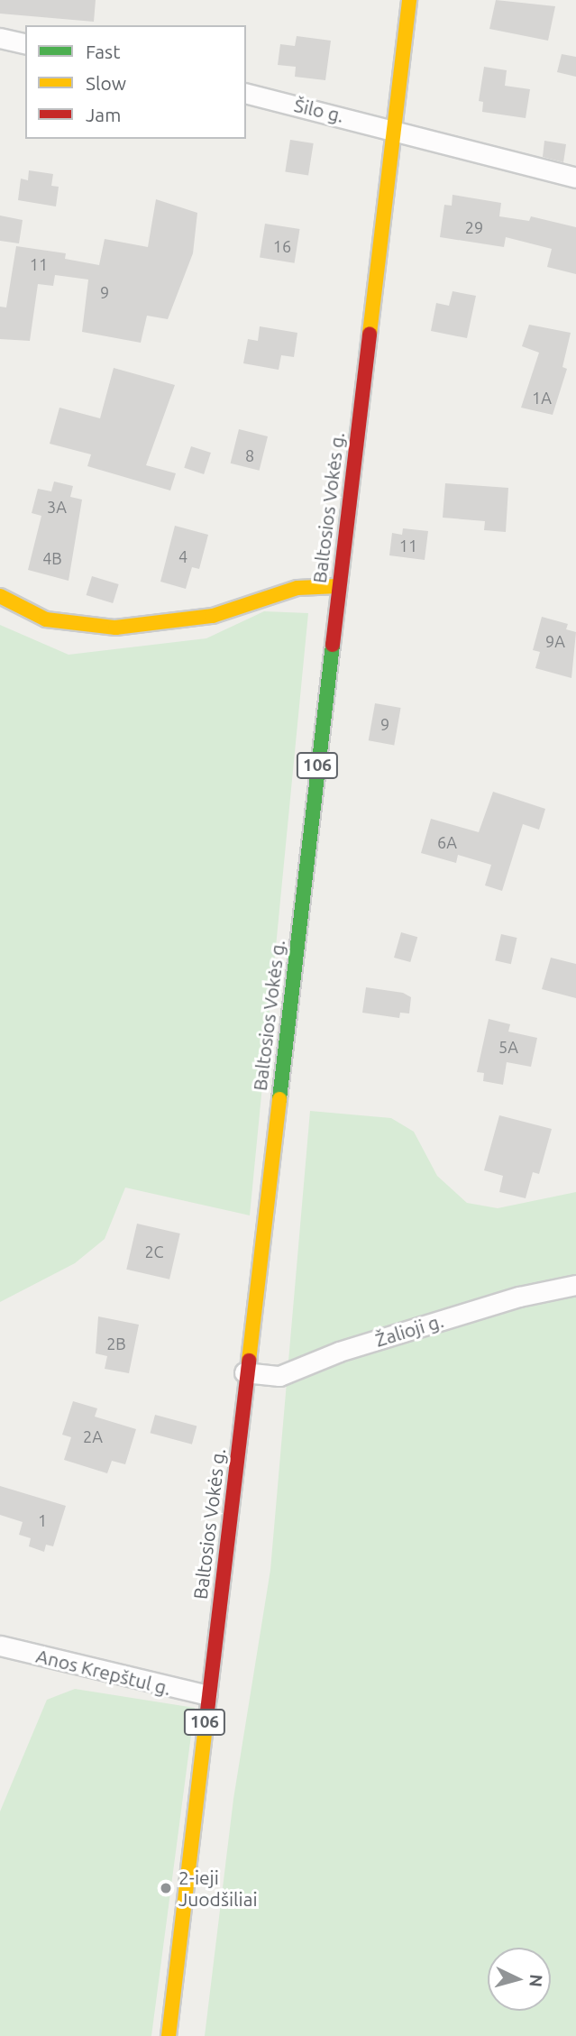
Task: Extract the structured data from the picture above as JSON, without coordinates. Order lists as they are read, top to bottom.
{
  "streets": {
    "main road": ["Baltosios Vokės g.", "106"],
    "street": ["Šilo g.", "Žalioji g.", "Anos Krepštul g."]
  },
  "crossings": [
    ["Šilo g.", "Baltosios Vokės g."],
    ["Baltosios Vokės g.", "Žalioji g."],
    ["Baltosios Vokės g.", "Anos Krepštul g."]
  ],
  "places": ["2-ieji Juodšiliai"],
  "house_numbers": [
    "29",
    "16",
    "11",
    "9",
    "1A",
    "8",
    "3A",
    "11",
    "4",
    "4B",
    "9A",
    "9",
    "6A",
    "5A",
    "2C",
    "2B",
    "2A",
    "1"
  ],
  "legend": ["Fast", "Slow", "Jam"],
  "north": "right"
}
